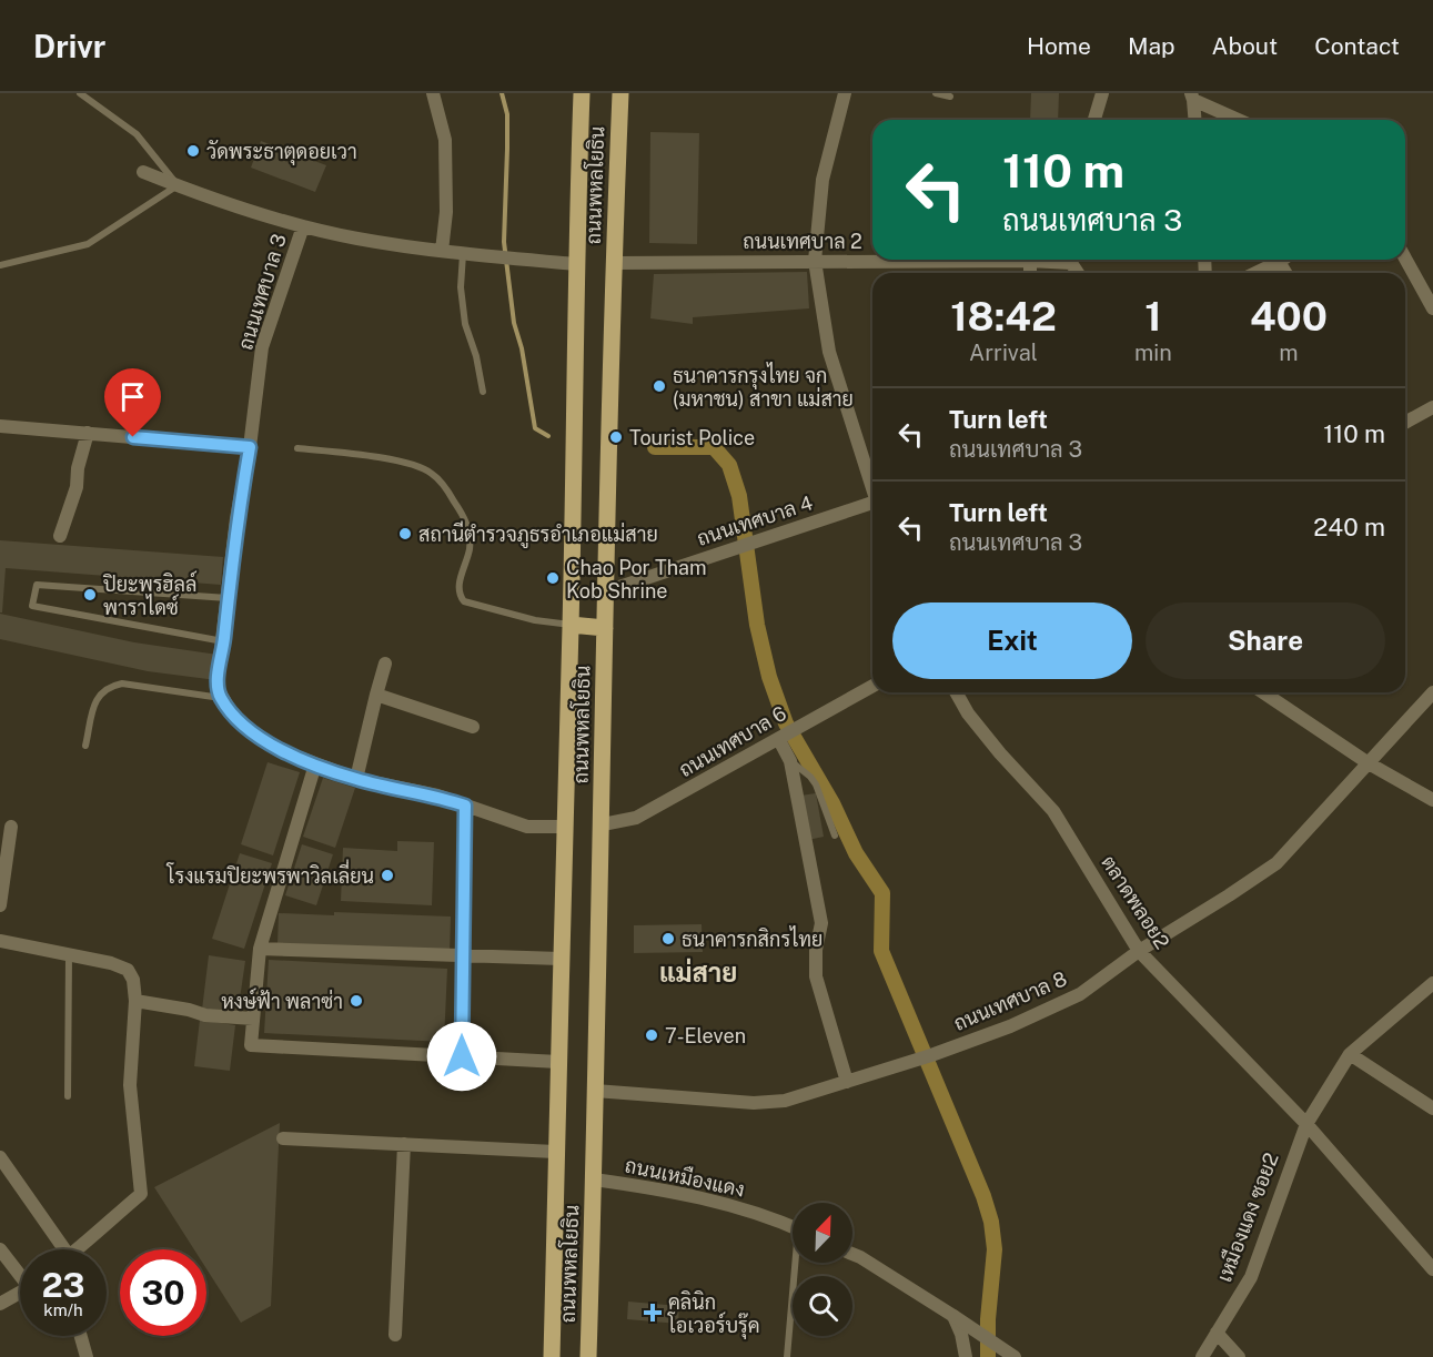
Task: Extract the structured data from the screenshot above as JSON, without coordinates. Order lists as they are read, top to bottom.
{
  "streets": {
    "main road": ["ถนนพหลโยธิน"],
    "street": [
      "ถนนเทศบาล 2",
      "ถนนเทศบาล 3",
      "ถนนเทศบาล 4",
      "ถนนเทศบาล 6",
      "ตลาดพลอย2",
      "ถนนเทศบาล 8",
      "ถนนเหมืองแดง",
      "เหมืองแดง ซอย2"
    ]
  },
  "crossings": [
    ["ถนนพหลโยธิน", "ถนนเทศบาล 2"],
    ["ถนนพหลโยธิน", "ถนนเทศบาล 4"],
    ["ถนนพหลโยธิน", "ถนนเทศบาล 6"],
    ["ถนนพหลโยธิน", "ถนนเทศบาล 8"],
    ["ถนนพหลโยธิน", "ถนนเหมืองแดง"],
    ["ตลาดพลอย2", "ถนนเทศบาล 8"],
    ["ตลาดพลอย2", "เหมืองแดง ซอย2"]
  ],
  "districts": ["แม่สาย"],
  "places": {
    "other": [
      "วัดพระธาตุดอยเวา",
      "ธนาคารกรุงไทย จก (มหาชน) สาขา แม่สาย",
      "Tourist Police",
      "สถานีตำรวจภูธรอำเภอแม่สาย",
      "Chao Por Tham Kob Shrine",
      "ปิยะพรฮิลล์ พาราไดซ์",
      "โรงแรมปิยะพรพาวิลเลี่ยน",
      "ธนาคารกสิกรไทย",
      "หงษ์ฟ้า พลาซ่า",
      "7-Eleven"
    ],
    "health": ["คลินิก โอเวอร์บรุ๊ค"]
  },
  "north": "top right",
  "page": {
    "header": "Drivr",
    "nav": [
      "Home",
      "Map",
      "About",
      "Contact"
    ],
    "turn": ["110 m", "ถนนเทศบาล 3"],
    "eta": [
      "18:42",
      "Arrival",
      "1",
      "min",
      "400",
      "m"
    ],
    "list": [
      {
        "name": "Turn left",
        "note": "ถนนเทศบาล 3",
        "value": "110 m"
      },
      {
        "name": "Turn left",
        "note": "ถนนเทศบาล 3",
        "value": "240 m"
      }
    ],
    "buttons": ["Exit", "Share"],
    "speed": "23 km/h",
    "limit": "30"
  }
}
